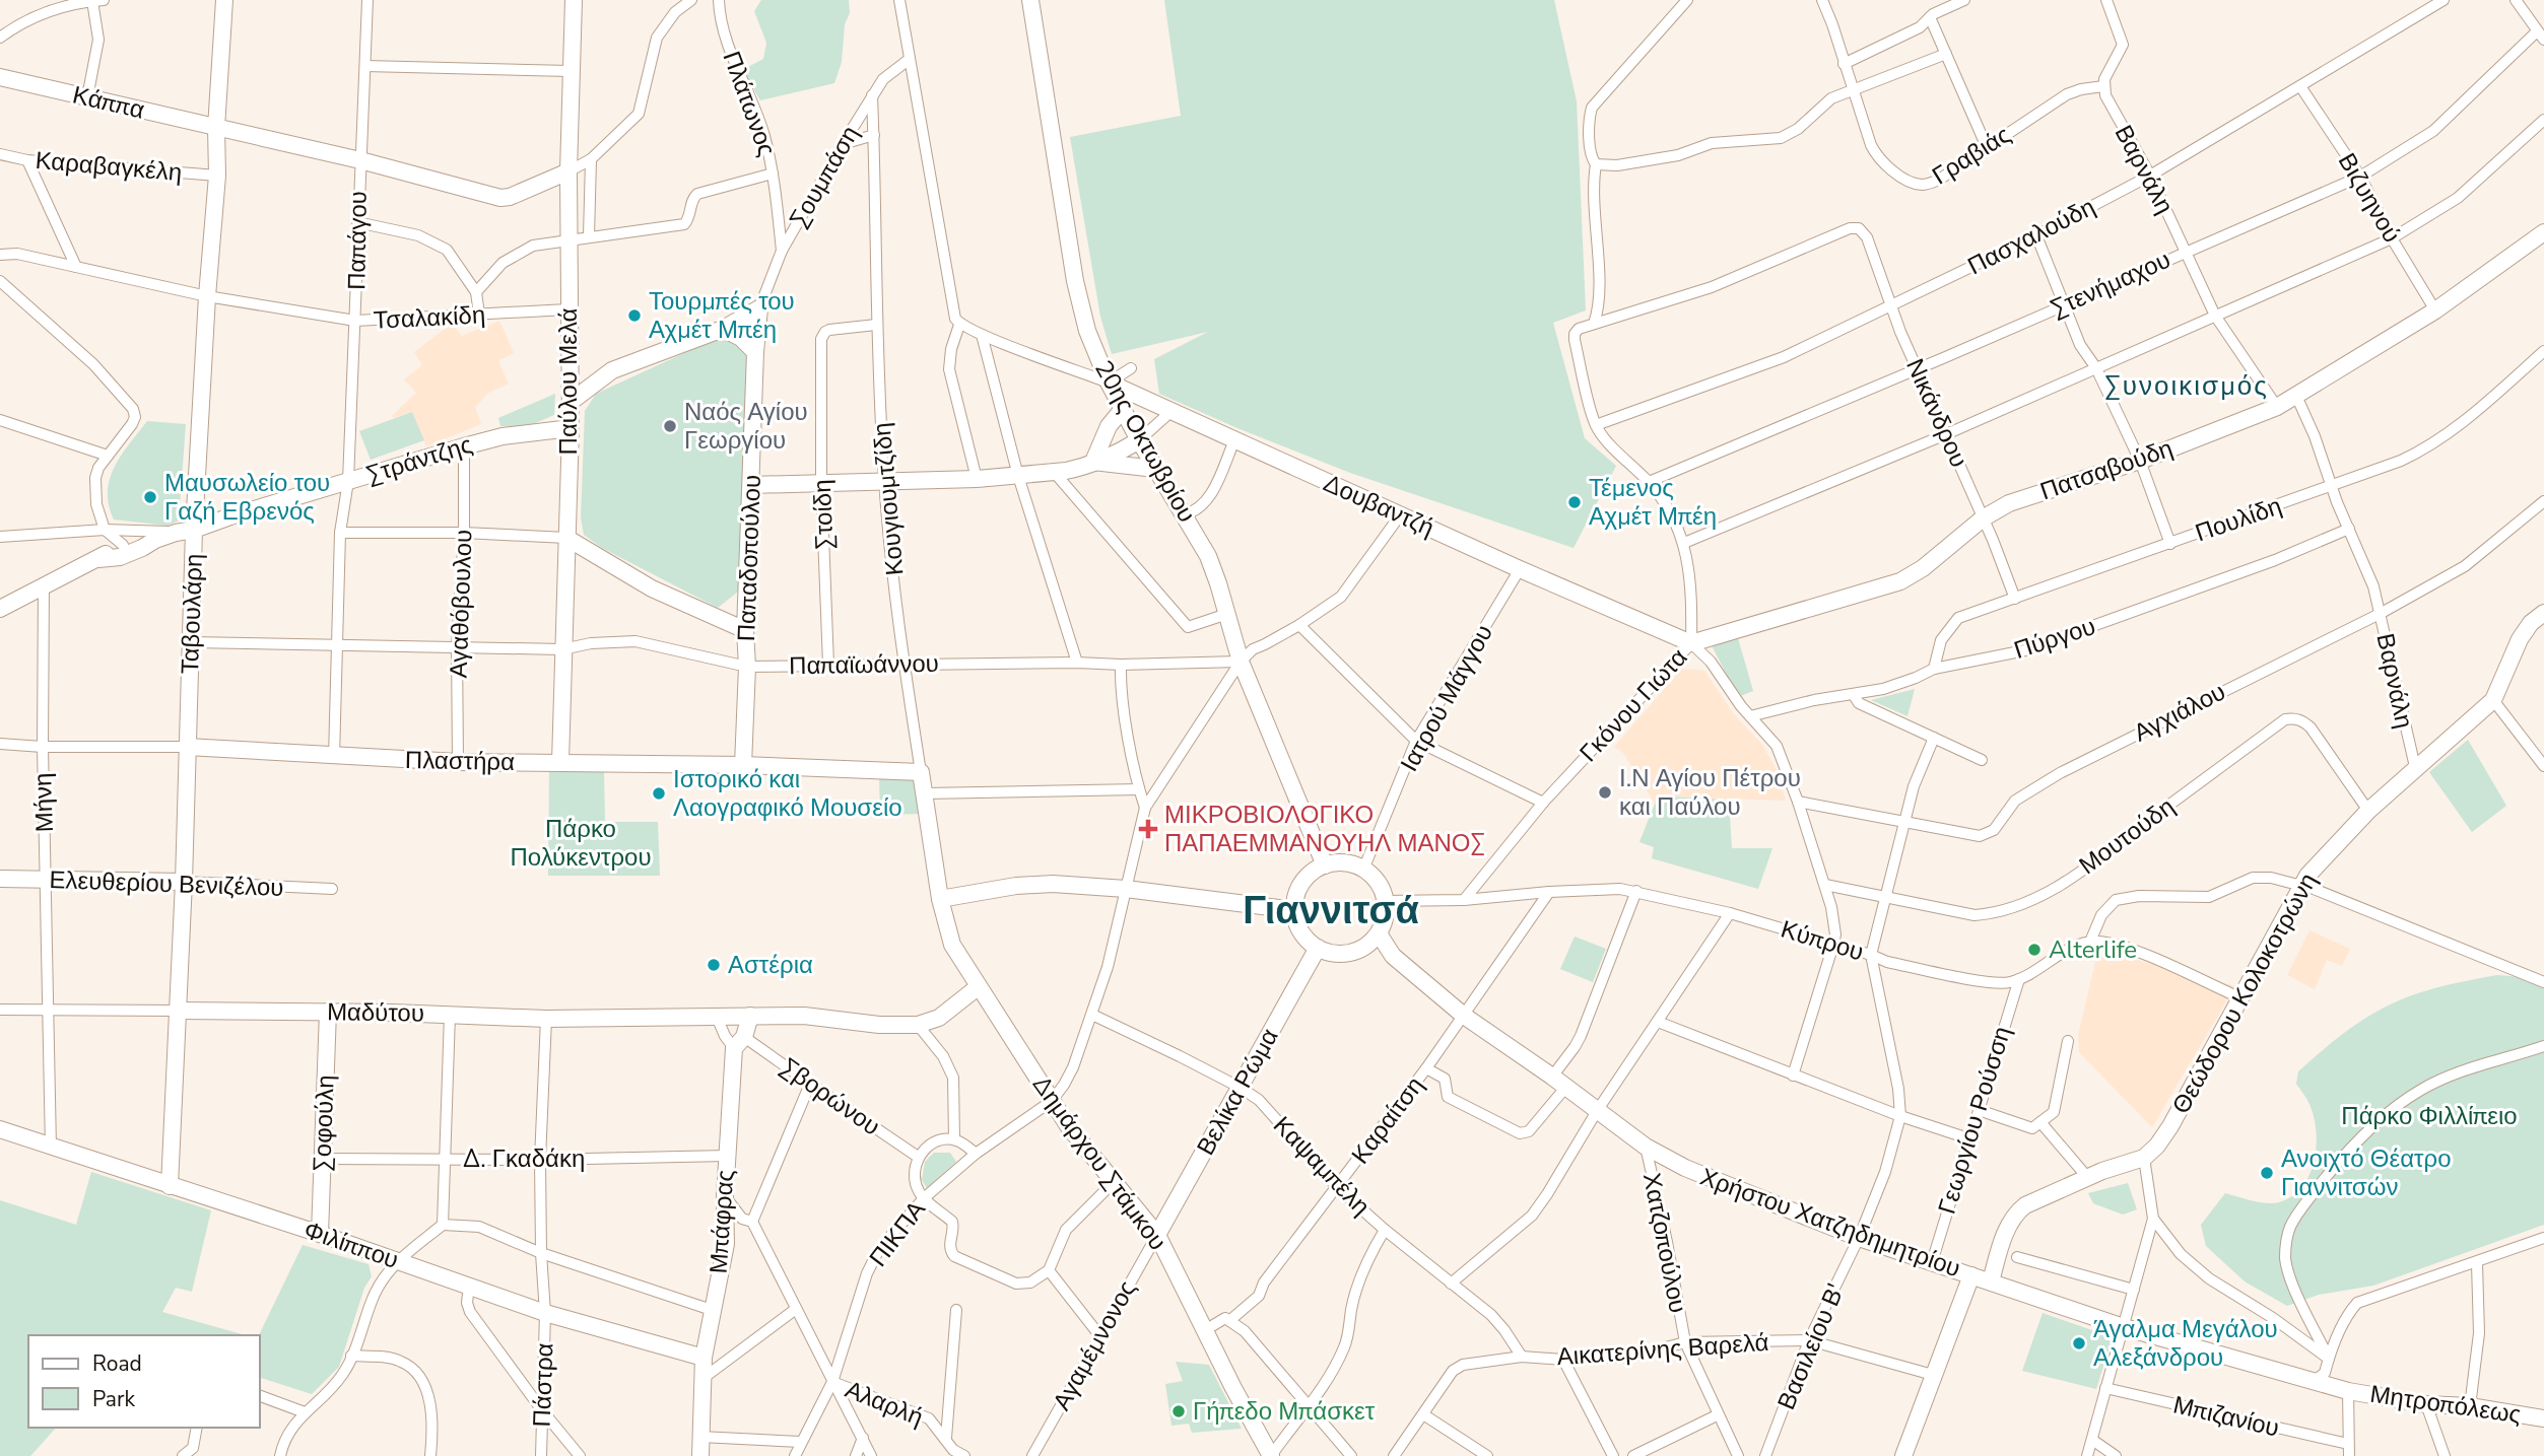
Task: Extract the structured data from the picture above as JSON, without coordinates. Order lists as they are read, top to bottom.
{
  "streets": {
    "street": [
      "Κάππα",
      "Πλάτωνος",
      "Γραβιάς",
      "Καραβαγκέλη",
      "Βαρνάλη",
      "Σουμπάση",
      "Βιζυηνού",
      "Πασχαλούδη",
      "Παπάγου",
      "Στενήμαχου",
      "Τσαλακίδη",
      "Παύλου Μελά",
      "Νικάνδρου",
      "20ης Οκτωβρίου",
      "Στράντζης",
      "Πατσαβούδη",
      "Κουγιουμτζίδη",
      "Δουβαντζή",
      "Στοίδη",
      "Πουλίδη",
      "Παπαδοπούλου",
      "Αγαθόβουλου",
      "Ταβουλάρη",
      "Πύργου",
      "Παπαϊωάννου",
      "Ιατρού Μάγγου",
      "Γκόνου Γιώτα",
      "Αγχιάλου",
      "Πλαστήρα",
      "Μήνη",
      "Μουτούδη",
      "Ελευθερίου Βενιζέλου",
      "Κύπρου",
      "Θεώδορου Κολοκοτρώνη",
      "Μαδύτου",
      "Βελίκα Ρώμα",
      "Σβορώνου",
      "Καραίτση",
      "Γεωργίου Ρούσση",
      "Σοφούλη",
      "Δ. Γκαδάκη",
      "Δημάρχου Στάμκου",
      "Καψαμπέλη",
      "Μπάφρας",
      "Χρήστου Χατζηδημητρίου",
      "ΠΙΚΠΑ",
      "Χατζοπούλου",
      "Φιλίππου",
      "Αγαμέμνονος",
      "Βασιλείου Β'",
      "Αικατερίνης Βαρελά",
      "Πάστρα",
      "Αλαρλή",
      "Μητροπόλεως",
      "Μπιζανίου"
    ]
  },
  "crossings": [
    ["Κάππα", "Παπάγου"],
    ["Κάππα", "Παύλου Μελά"],
    ["Κάππα", "Ταβουλάρη"],
    ["Πλάτωνος", "Σουμπάση"],
    ["Γραβιάς", "Βαρνάλη"],
    ["Καραβαγκέλη", "Ταβουλάρη"],
    ["Βαρνάλη", "Πασχαλούδη"],
    ["Βαρνάλη", "Στενήμαχου"],
    ["Βαρνάλη", "Πατσαβούδη"],
    ["Βαρνάλη", "Πουλίδη"],
    ["Βαρνάλη", "Πύργου"],
    ["Βαρνάλη", "Αγχιάλου"],
    ["Βαρνάλη", "Θεώδορου Κολοκοτρώνη"],
    ["Σουμπάση", "Κουγιουμτζίδη"],
    ["Σουμπάση", "Παπαδοπούλου"],
    ["Βιζυηνού", "Πασχαλούδη"],
    ["Βιζυηνού", "Στενήμαχου"],
    ["Βιζυηνού", "Πατσαβούδη"],
    ["Πασχαλούδη", "Νικάνδρου"],
    ["Πασχαλούδη", "Γκόνου Γιώτα"],
    ["Παπάγου", "Τσαλακίδη"],
    ["Παπάγου", "Στράντζης"],
    ["Παπάγου", "Παπαϊωάννου"],
    ["Παπάγου", "Πλαστήρα"],
    ["Στενήμαχου", "Νικάνδρου"],
    ["Στενήμαχου", "Γκόνου Γιώτα"],
    ["Τσαλακίδη", "Παύλου Μελά"],
    ["Τσαλακίδη", "Ταβουλάρη"],
    ["Παύλου Μελά", "Στράντζης"],
    ["Παύλου Μελά", "Παπαϊωάννου"],
    ["Παύλου Μελά", "Πλαστήρα"],
    ["Νικάνδρου", "Πατσαβούδη"],
    ["Νικάνδρου", "Πουλίδη"],
    ["Νικάνδρου", "Γκόνου Γιώτα"],
    ["20ης Οκτωβρίου", "Δουβαντζή"],
    ["20ης Οκτωβρίου", "Παπαϊωάννου"],
    ["20ης Οκτωβρίου", "Ιατρού Μάγγου"],
    ["20ης Οκτωβρίου", "Κύπρου"],
    ["20ης Οκτωβρίου", "Βελίκα Ρώμα"],
    ["20ης Οκτωβρίου", "Χρήστου Χατζηδημητρίου"],
    ["Στράντζης", "Αγαθόβουλου"],
    ["Στράντζης", "Ταβουλάρη"],
    ["Στράντζης", "Μήνη"],
    ["Πατσαβούδη", "Δουβαντζή"],
    ["Πατσαβούδη", "Γκόνου Γιώτα"],
    ["Κουγιουμτζίδη", "Στοίδη"],
    ["Κουγιουμτζίδη", "Παπαϊωάννου"],
    ["Κουγιουμτζίδη", "Πλαστήρα"],
    ["Κουγιουμτζίδη", "Δημάρχου Στάμκου"],
    ["Δουβαντζή", "Ιατρού Μάγγου"],
    ["Δουβαντζή", "Γκόνου Γιώτα"],
    ["Στοίδη", "Παπαϊωάννου"],
    ["Πουλίδη", "Πύργου"],
    ["Παπαδοπούλου", "Παπαϊωάννου"],
    ["Παπαδοπούλου", "Πλαστήρα"],
    ["Αγαθόβουλου", "Παπαϊωάννου"],
    ["Αγαθόβουλου", "Πλαστήρα"],
    ["Ταβουλάρη", "Παπαϊωάννου"],
    ["Ταβουλάρη", "Πλαστήρα"],
    ["Ταβουλάρη", "Ελευθερίου Βενιζέλου"],
    ["Ταβουλάρη", "Μαδύτου"],
    ["Ταβουλάρη", "Φιλίππου"],
    ["Ιατρού Μάγγου", "Κύπρου"],
    ["Ιατρού Μάγγου", "Βελίκα Ρώμα"],
    ["Ιατρού Μάγγου", "Χρήστου Χατζηδημητρίου"],
    ["Γκόνου Γιώτα", "Κύπρου"],
    ["Πλαστήρα", "Μήνη"],
    ["Μήνη", "Ελευθερίου Βενιζέλου"],
    ["Μήνη", "Μαδύτου"],
    ["Μήνη", "Φιλίππου"],
    ["Μουτούδη", "Θεώδορου Κολοκοτρώνη"],
    ["Κύπρου", "Βελίκα Ρώμα"],
    ["Κύπρου", "Καραίτση"],
    ["Κύπρου", "Γεωργίου Ρούσση"],
    ["Κύπρου", "Χρήστου Χατζηδημητρίου"],
    ["Μαδύτου", "Σοφούλη"],
    ["Μαδύτου", "Μπάφρας"],
    ["Βελίκα Ρώμα", "Δημάρχου Στάμκου"],
    ["Βελίκα Ρώμα", "Καψαμπέλη"],
    ["Βελίκα Ρώμα", "Χρήστου Χατζηδημητρίου"],
    ["Βελίκα Ρώμα", "Αγαμέμνονος"],
    ["Σβορώνου", "Μπάφρας"],
    ["Καραίτση", "Δημάρχου Στάμκου"],
    ["Καραίτση", "Καψαμπέλη"],
    ["Καραίτση", "Χρήστου Χατζηδημητρίου"],
    ["Γεωργίου Ρούσση", "Χρήστου Χατζηδημητρίου"],
    ["Σοφούλη", "Δ. Γκαδάκη"],
    ["Σοφούλη", "Φιλίππου"],
    ["Δ. Γκαδάκη", "Μπάφρας"],
    ["Δημάρχου Στάμκου", "ΠΙΚΠΑ"],
    ["Δημάρχου Στάμκου", "Αγαμέμνονος"],
    ["Καψαμπέλη", "Αικατερίνης Βαρελά"],
    ["Μπάφρας", "Φιλίππου"],
    ["Χρήστου Χατζηδημητρίου", "Χατζοπούλου"],
    ["Χρήστου Χατζηδημητρίου", "Βασιλείου Β'"],
    ["Χρήστου Χατζηδημητρίου", "Μητροπόλεως"],
    ["ΠΙΚΠΑ", "Αλαρλή"],
    ["Χατζοπούλου", "Αικατερίνης Βαρελά"],
    ["Φιλίππου", "Πάστρα"],
    ["Βασιλείου Β'", "Αικατερίνης Βαρελά"]
  ],
  "districts": ["Συνοικισμός", "Γιαννιτσά"],
  "parks": ["Πάρκο Πολύκεντρου", "Πάρκο Φιλλίπειο"],
  "places": {
    "other": [
      "Τουρμπές του Αχμέτ Μπέη",
      "Ναός Αγίου Γεωργίου",
      "Μαυσωλείο του Γαζή Εβρενός",
      "Τέμενος Αχμέτ Μπέη",
      "Ι.Ν Αγίου Πέτρου και Παύλου",
      "Ιστορικό και Λαογραφικό Μουσείο",
      "Alterlife",
      "Αστέρια",
      "Ανοιχτό Θέατρο Γιαννιτσών",
      "Άγαλμα Μεγάλου Αλεξάνδρου",
      "Γήπεδο Μπάσκετ"
    ],
    "health": ["ΜΙΚΡΟΒΙΟΛΟΓΙΚΟ ΠΑΠΑΕΜΜΑΝΟΥΗΛ ΜΑΝΟΣ"]
  },
  "legend": ["Road", "Park"]
}
